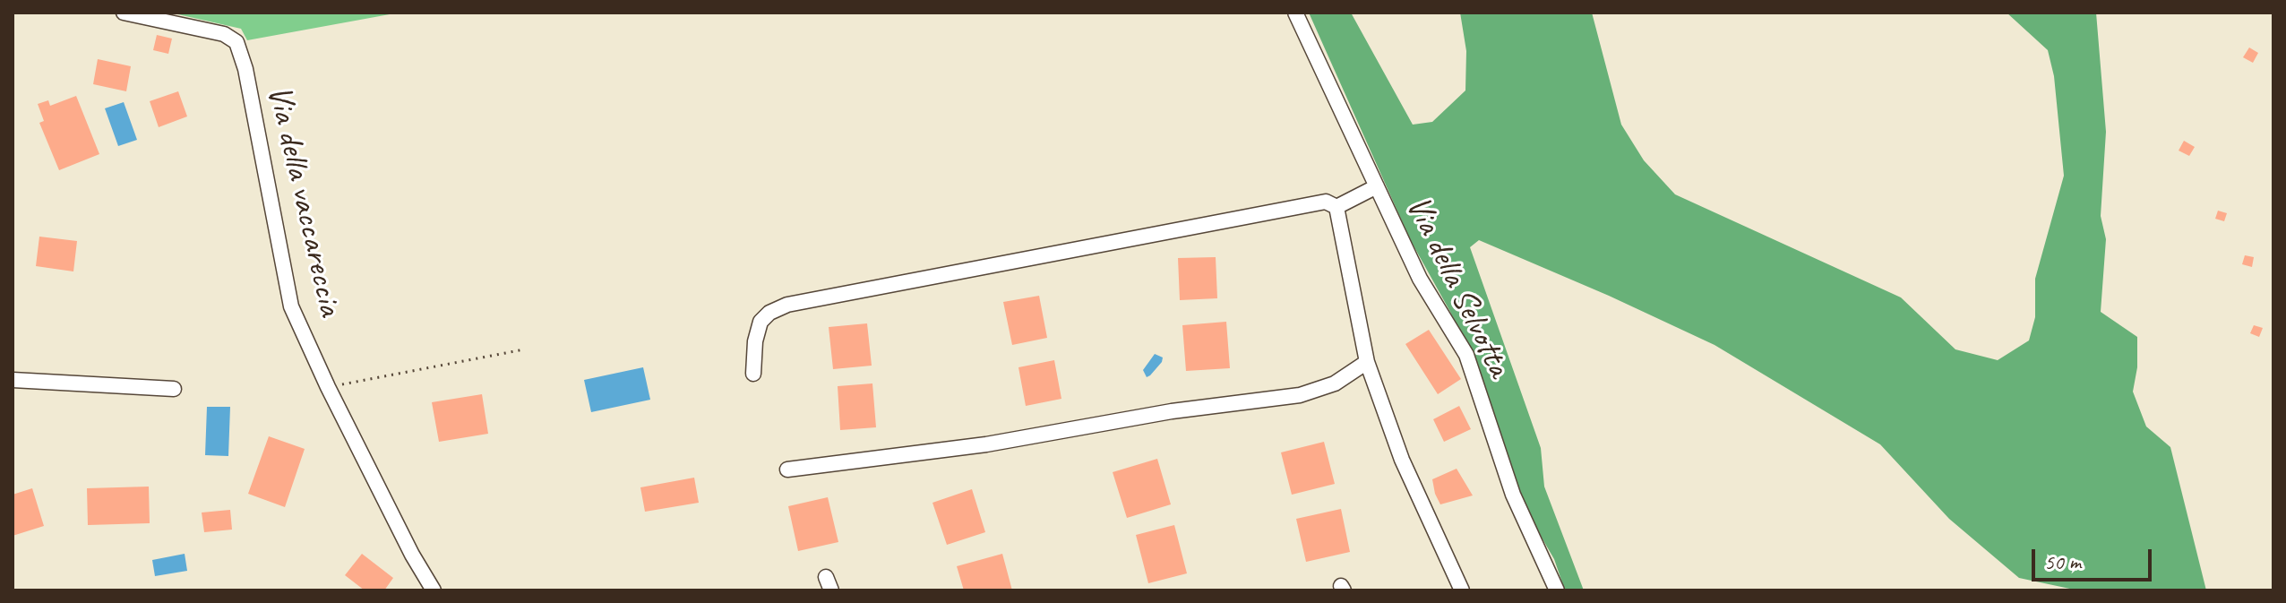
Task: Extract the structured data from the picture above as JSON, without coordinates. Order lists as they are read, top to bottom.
{
  "streets": {
    "street": ["Via della vaccareccia", "Via della Selvotta"]
  },
  "scale_bar": "50 m"
}
